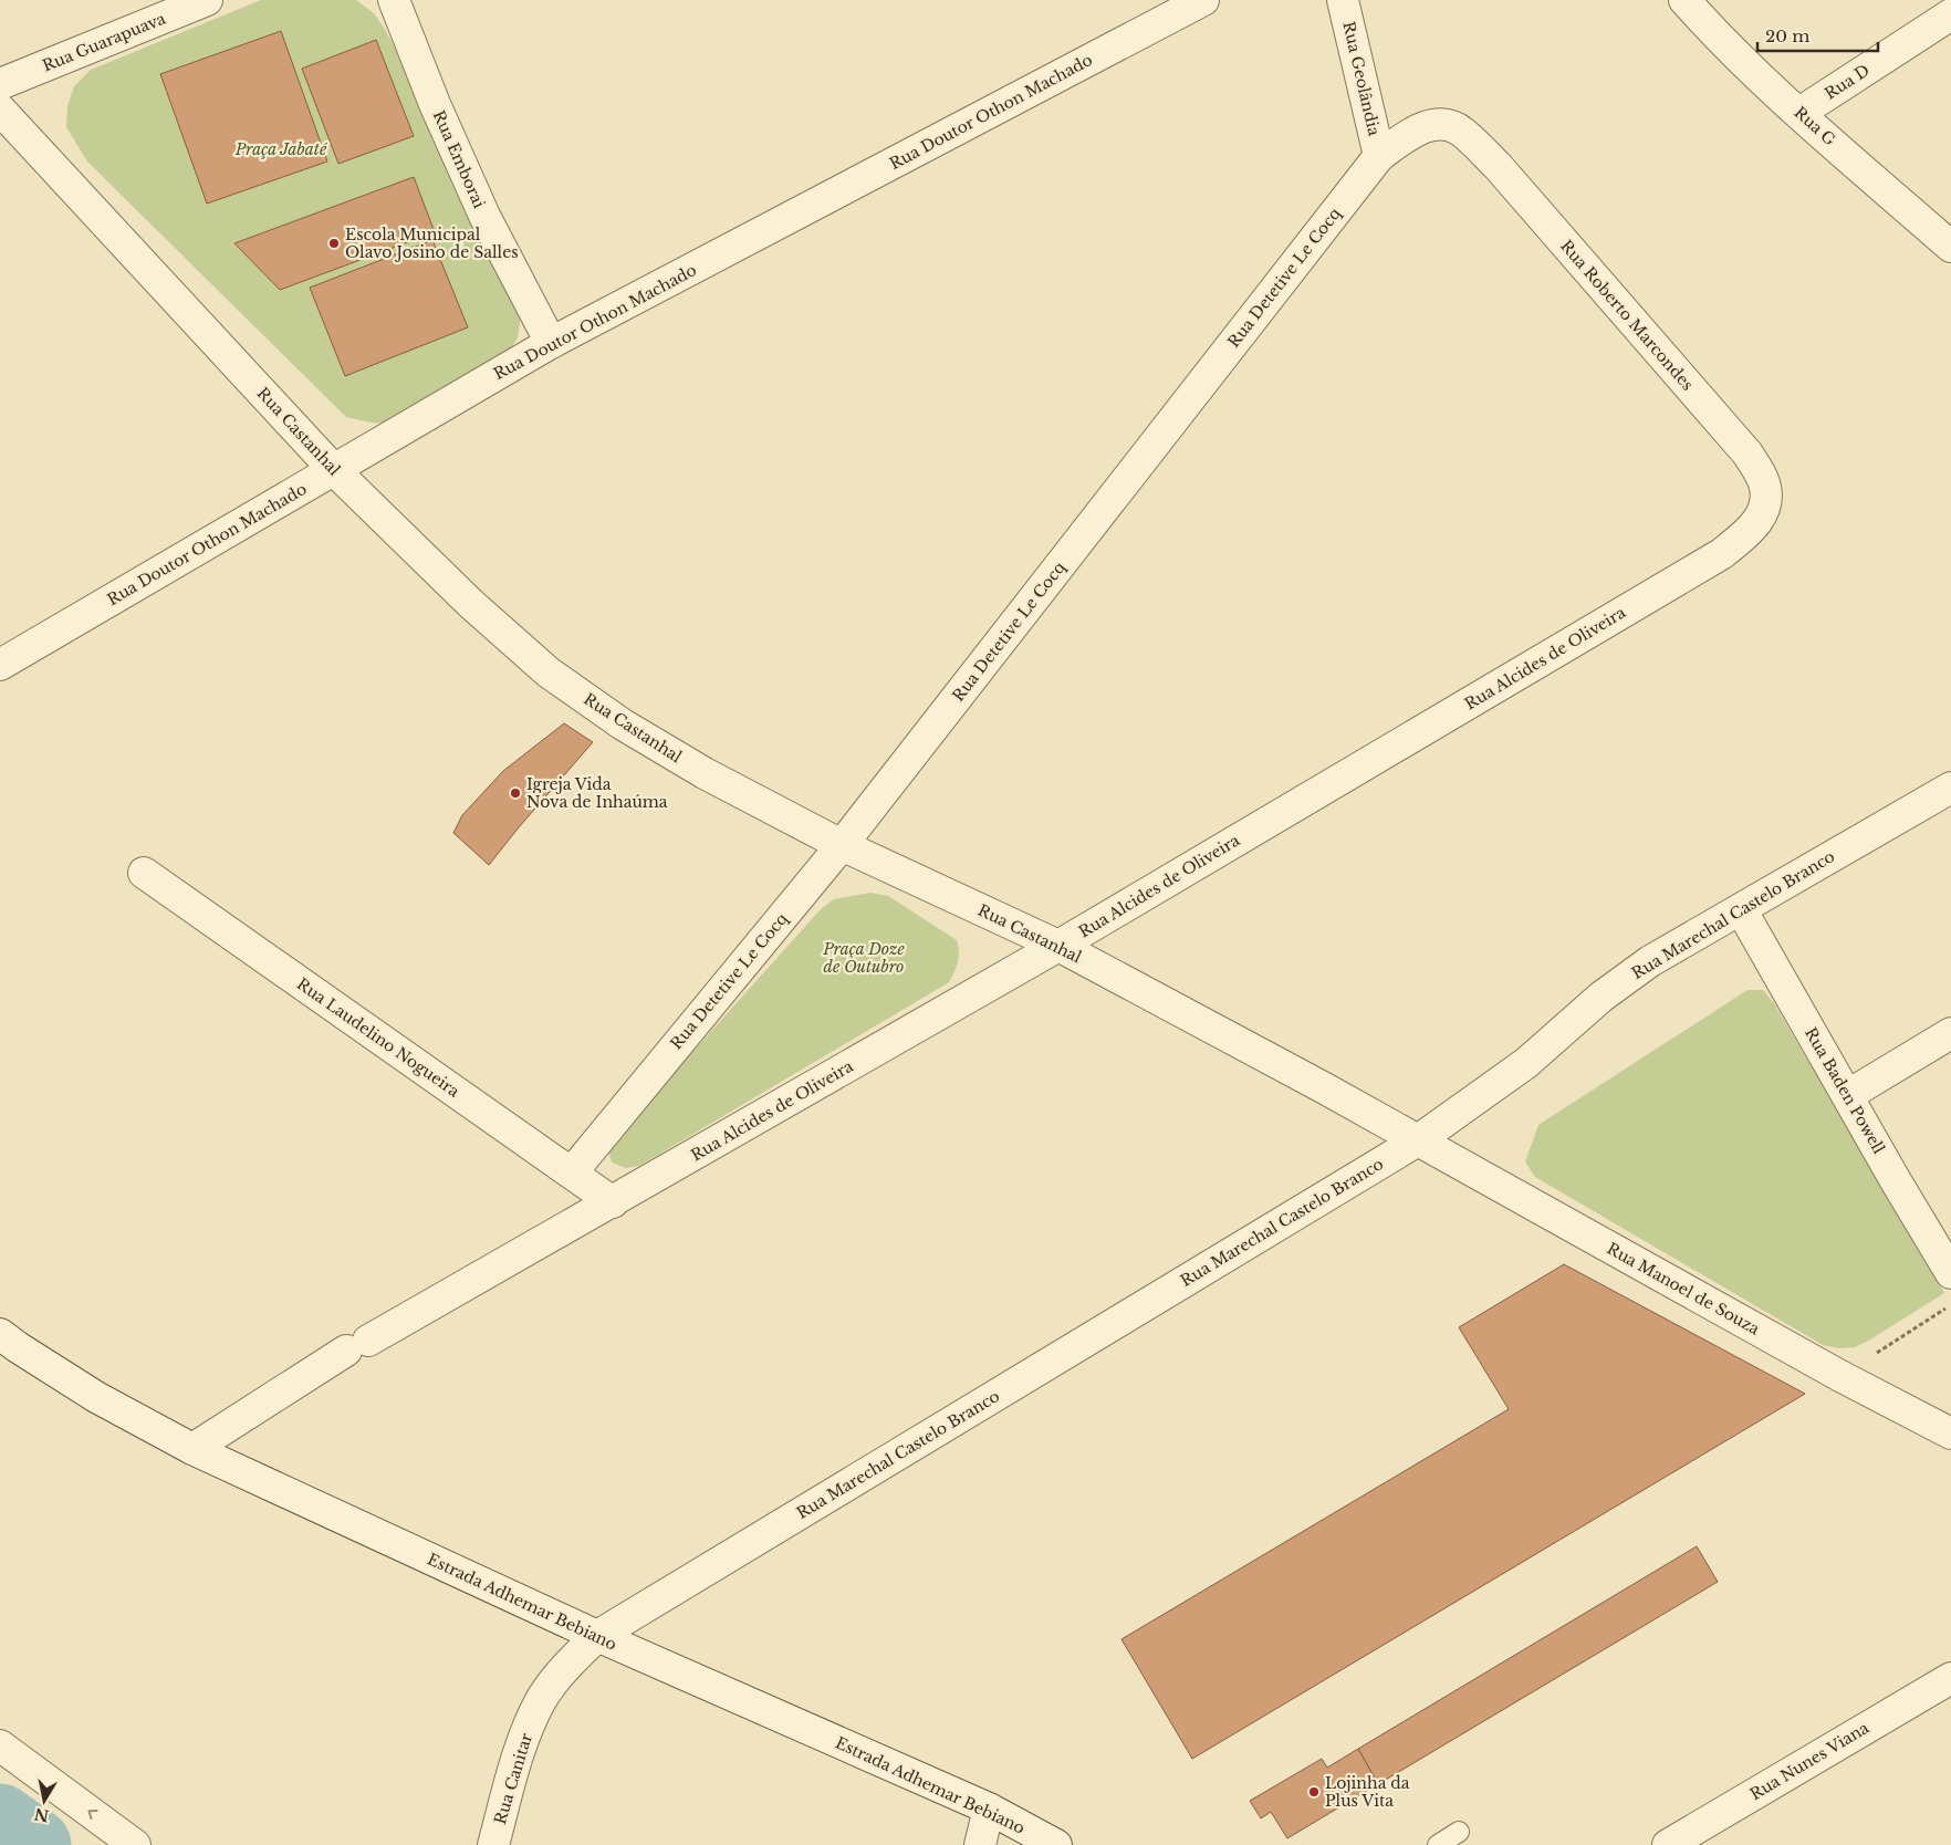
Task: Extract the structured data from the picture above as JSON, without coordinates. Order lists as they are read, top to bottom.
{
  "streets": {
    "street": [
      "Rua Guarapuava",
      "Rua Geolândia",
      "Rua D",
      "Rua Doutor Othon Machado",
      "Rua G",
      "Rua Emborai",
      "Rua Detetive Le Cocq",
      "Rua Roberto Marcondes",
      "Rua Castanhal",
      "Rua Alcides de Oliveira",
      "Rua Marechal Castelo Branco",
      "Rua Laudelino Nogueira",
      "Rua Baden Powell",
      "Rua Manoel de Souza",
      "Estrada Adhemar Bebiano",
      "Rua Nunes Viana",
      "Rua Canitar"
    ]
  },
  "crossings": [
    ["Rua Geolândia", "Rua Detetive Le Cocq"],
    ["Rua D", "Rua G"],
    ["Rua Doutor Othon Machado", "Rua Emborai"],
    ["Rua Doutor Othon Machado", "Rua Castanhal"],
    ["Rua Detetive Le Cocq", "Rua Roberto Marcondes"],
    ["Rua Detetive Le Cocq", "Rua Castanhal"],
    ["Rua Detetive Le Cocq", "Rua Laudelino Nogueira"],
    ["Rua Roberto Marcondes", "Rua Alcides de Oliveira"],
    ["Rua Castanhal", "Rua Alcides de Oliveira"],
    ["Rua Castanhal", "Rua Marechal Castelo Branco"],
    ["Rua Castanhal", "Rua Manoel de Souza"],
    ["Rua Alcides de Oliveira", "Rua Laudelino Nogueira"],
    ["Rua Alcides de Oliveira", "Estrada Adhemar Bebiano"],
    ["Rua Marechal Castelo Branco", "Rua Baden Powell"],
    ["Rua Marechal Castelo Branco", "Rua Manoel de Souza"],
    ["Rua Marechal Castelo Branco", "Estrada Adhemar Bebiano"],
    ["Rua Marechal Castelo Branco", "Rua Canitar"],
    ["Estrada Adhemar Bebiano", "Rua Canitar"]
  ],
  "parks": ["Praça Jabaté", "Praça Doze de Outubro"],
  "places": ["Escola Municipal Olavo Josino de Salles", "Igreja Vida Nova de Inhaúma", "Lojinha da Plus Vita"],
  "scale_bar": "20 m",
  "north": "bottom"
}
